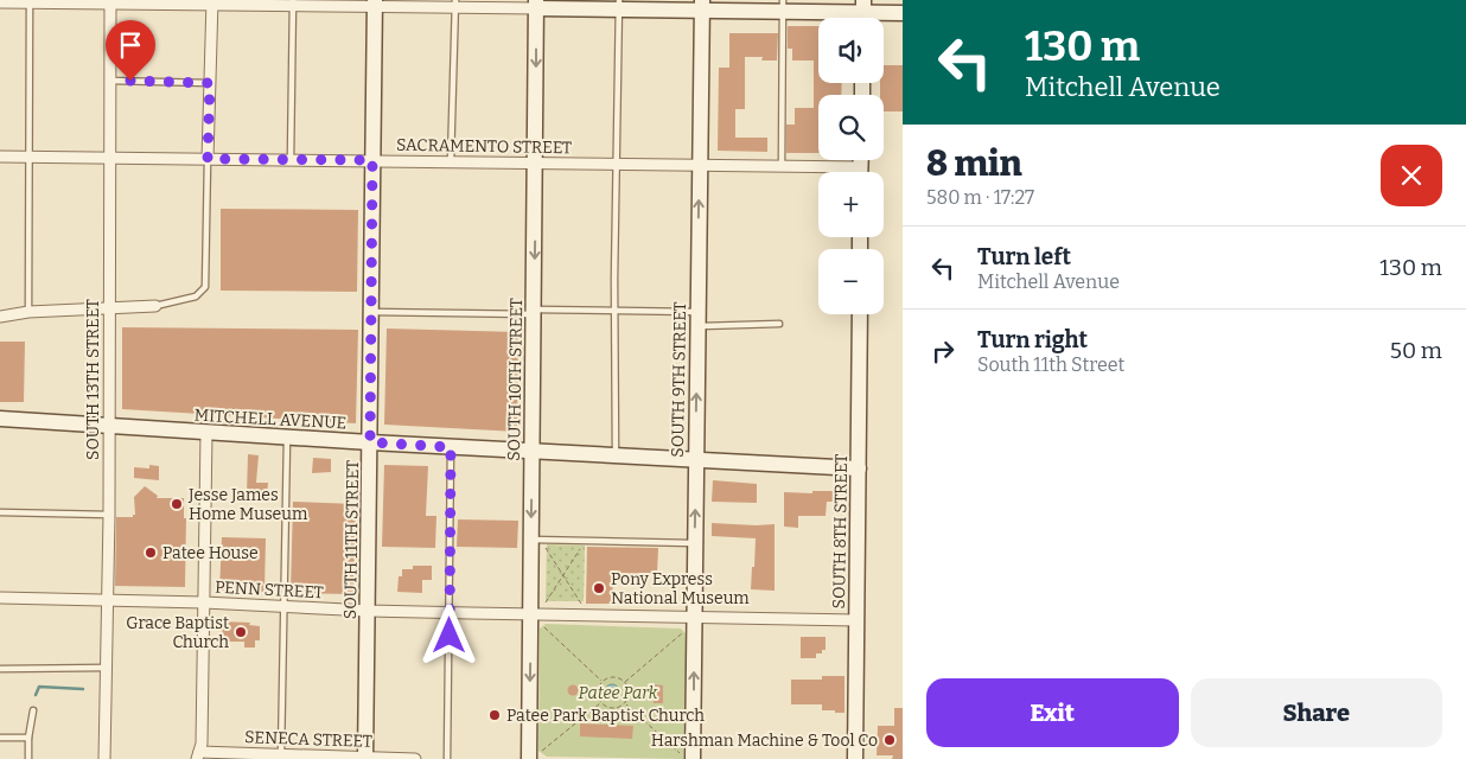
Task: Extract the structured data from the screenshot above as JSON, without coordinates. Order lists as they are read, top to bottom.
{
  "streets": {
    "main road": [
      "SOUTH 10TH STREET",
      "SOUTH 9TH STREET",
      "MITCHELL AVENUE",
      "SOUTH 8TH STREET",
      "SOUTH 11TH STREET"
    ],
    "street": [
      "SACRAMENTO STREET",
      "SOUTH 13TH STREET",
      "PENN STREET",
      "SENECA STREET"
    ]
  },
  "crossings": [
    ["SACRAMENTO STREET", "SOUTH 13TH STREET"],
    ["SACRAMENTO STREET", "SOUTH 10TH STREET"],
    ["SACRAMENTO STREET", "SOUTH 9TH STREET"],
    ["SACRAMENTO STREET", "SOUTH 11TH STREET"],
    ["SOUTH 13TH STREET", "MITCHELL AVENUE"],
    ["SOUTH 13TH STREET", "PENN STREET"],
    ["SOUTH 10TH STREET", "MITCHELL AVENUE"],
    ["SOUTH 10TH STREET", "PENN STREET"],
    ["SOUTH 9TH STREET", "MITCHELL AVENUE"],
    ["SOUTH 9TH STREET", "PENN STREET"],
    ["MITCHELL AVENUE", "SOUTH 8TH STREET"],
    ["MITCHELL AVENUE", "SOUTH 11TH STREET"],
    ["SOUTH 8TH STREET", "PENN STREET"],
    ["SOUTH 11TH STREET", "PENN STREET"],
    ["SOUTH 11TH STREET", "SENECA STREET"]
  ],
  "one_way": ["SOUTH 10TH STREET", "SOUTH 9TH STREET"],
  "parks": ["Patee Park"],
  "places": [
    "Jesse James Home Museum",
    "Patee House",
    "Pony Express National Museum",
    "Grace Baptist Church",
    "Patee Park Baptist Church",
    "Harshman Machine & Tool Co"
  ],
  "page": {
    "turn": ["130 m", "Mitchell Avenue"],
    "map_buttons": ["+", "−"],
    "heading": ["8 min", "580 m · 17:27"],
    "list": [
      {
        "name": "Turn left",
        "note": "Mitchell Avenue",
        "value": "130 m"
      },
      {
        "name": "Turn right",
        "note": "South 11th Street",
        "value": "50 m"
      }
    ],
    "buttons": ["Exit", "Share"]
  }
}
